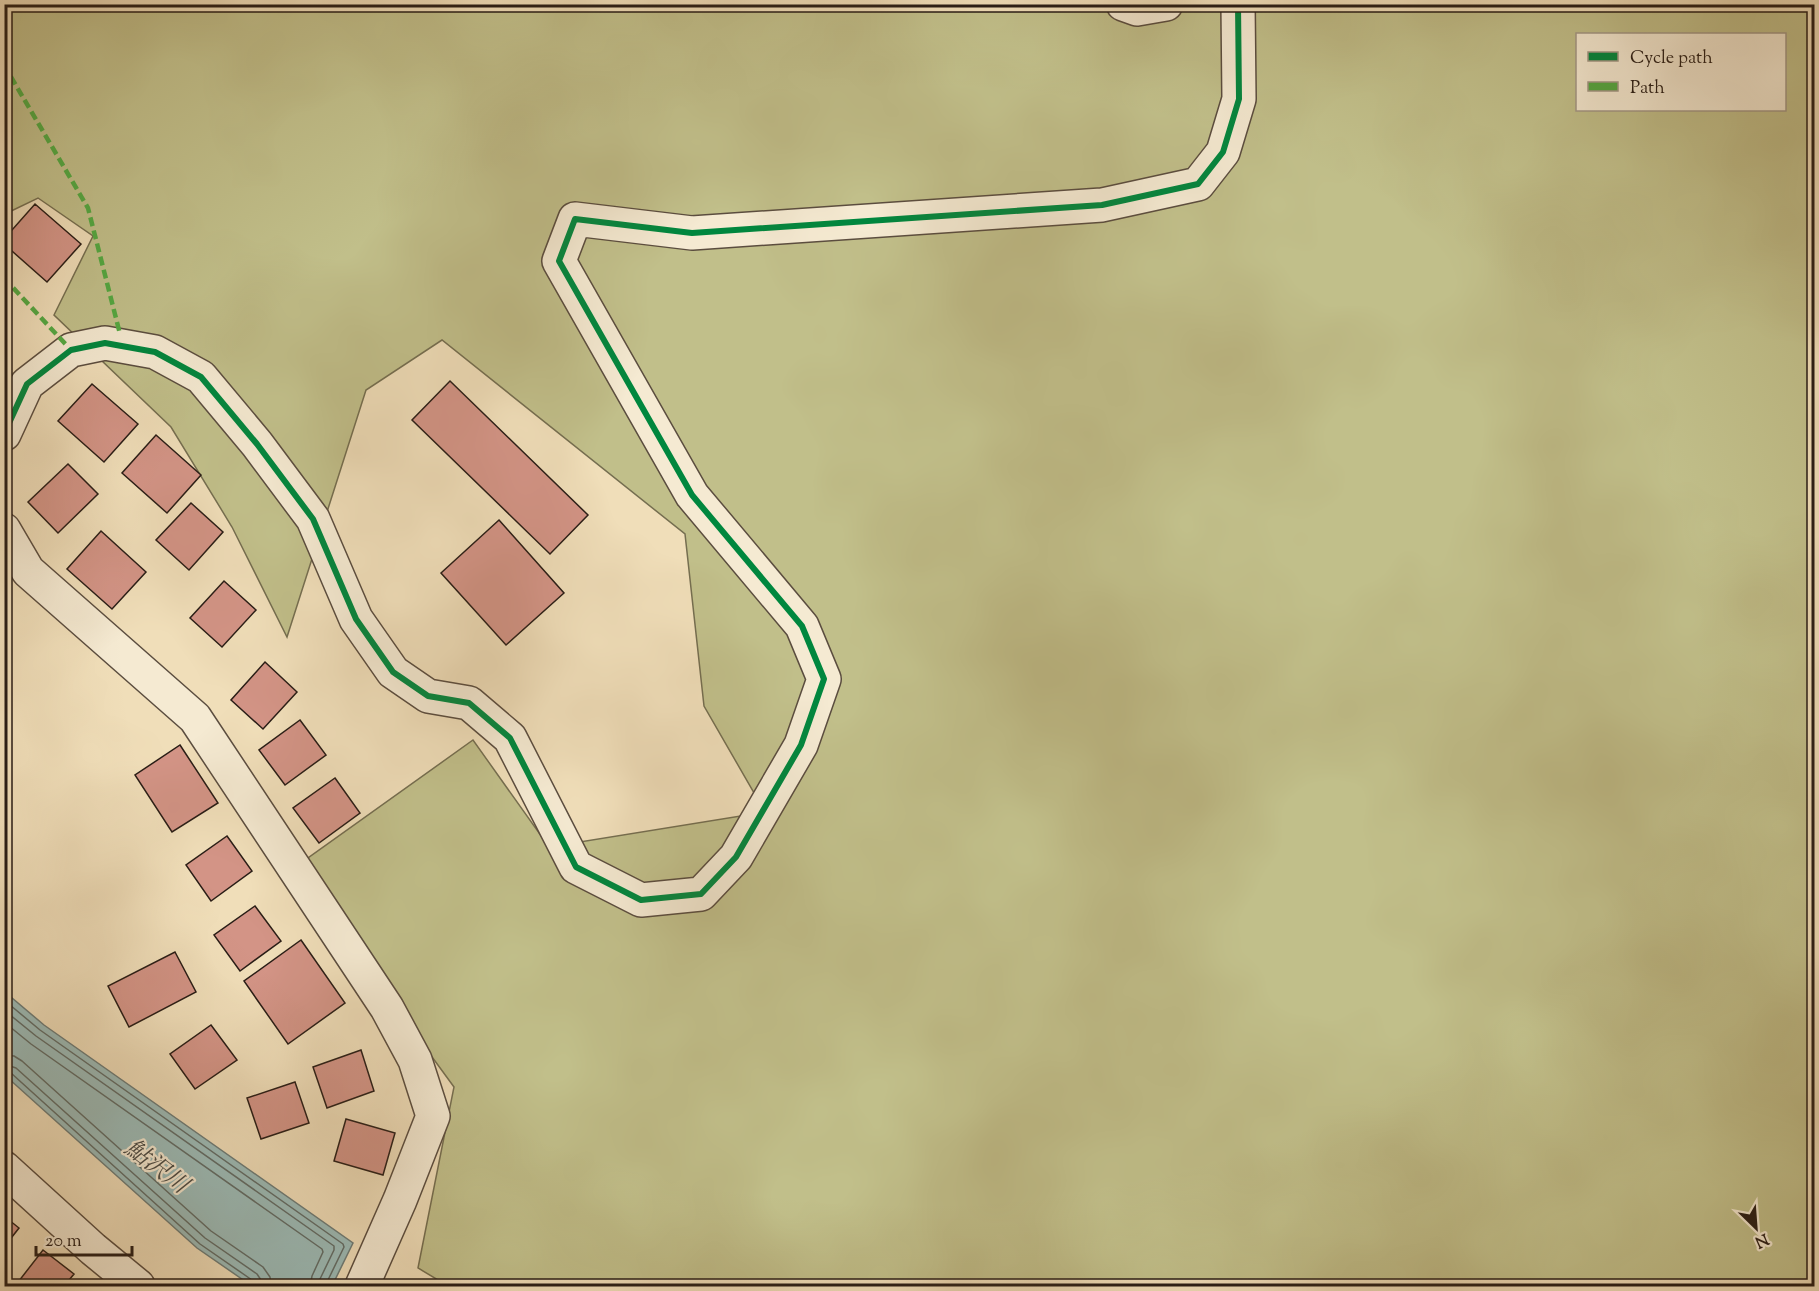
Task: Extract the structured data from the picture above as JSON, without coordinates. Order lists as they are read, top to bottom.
{
  "water": ["鮎沢川"],
  "legend": ["Cycle path", "Path"],
  "scale_bar": "20 m",
  "north": "bottom right"
}
